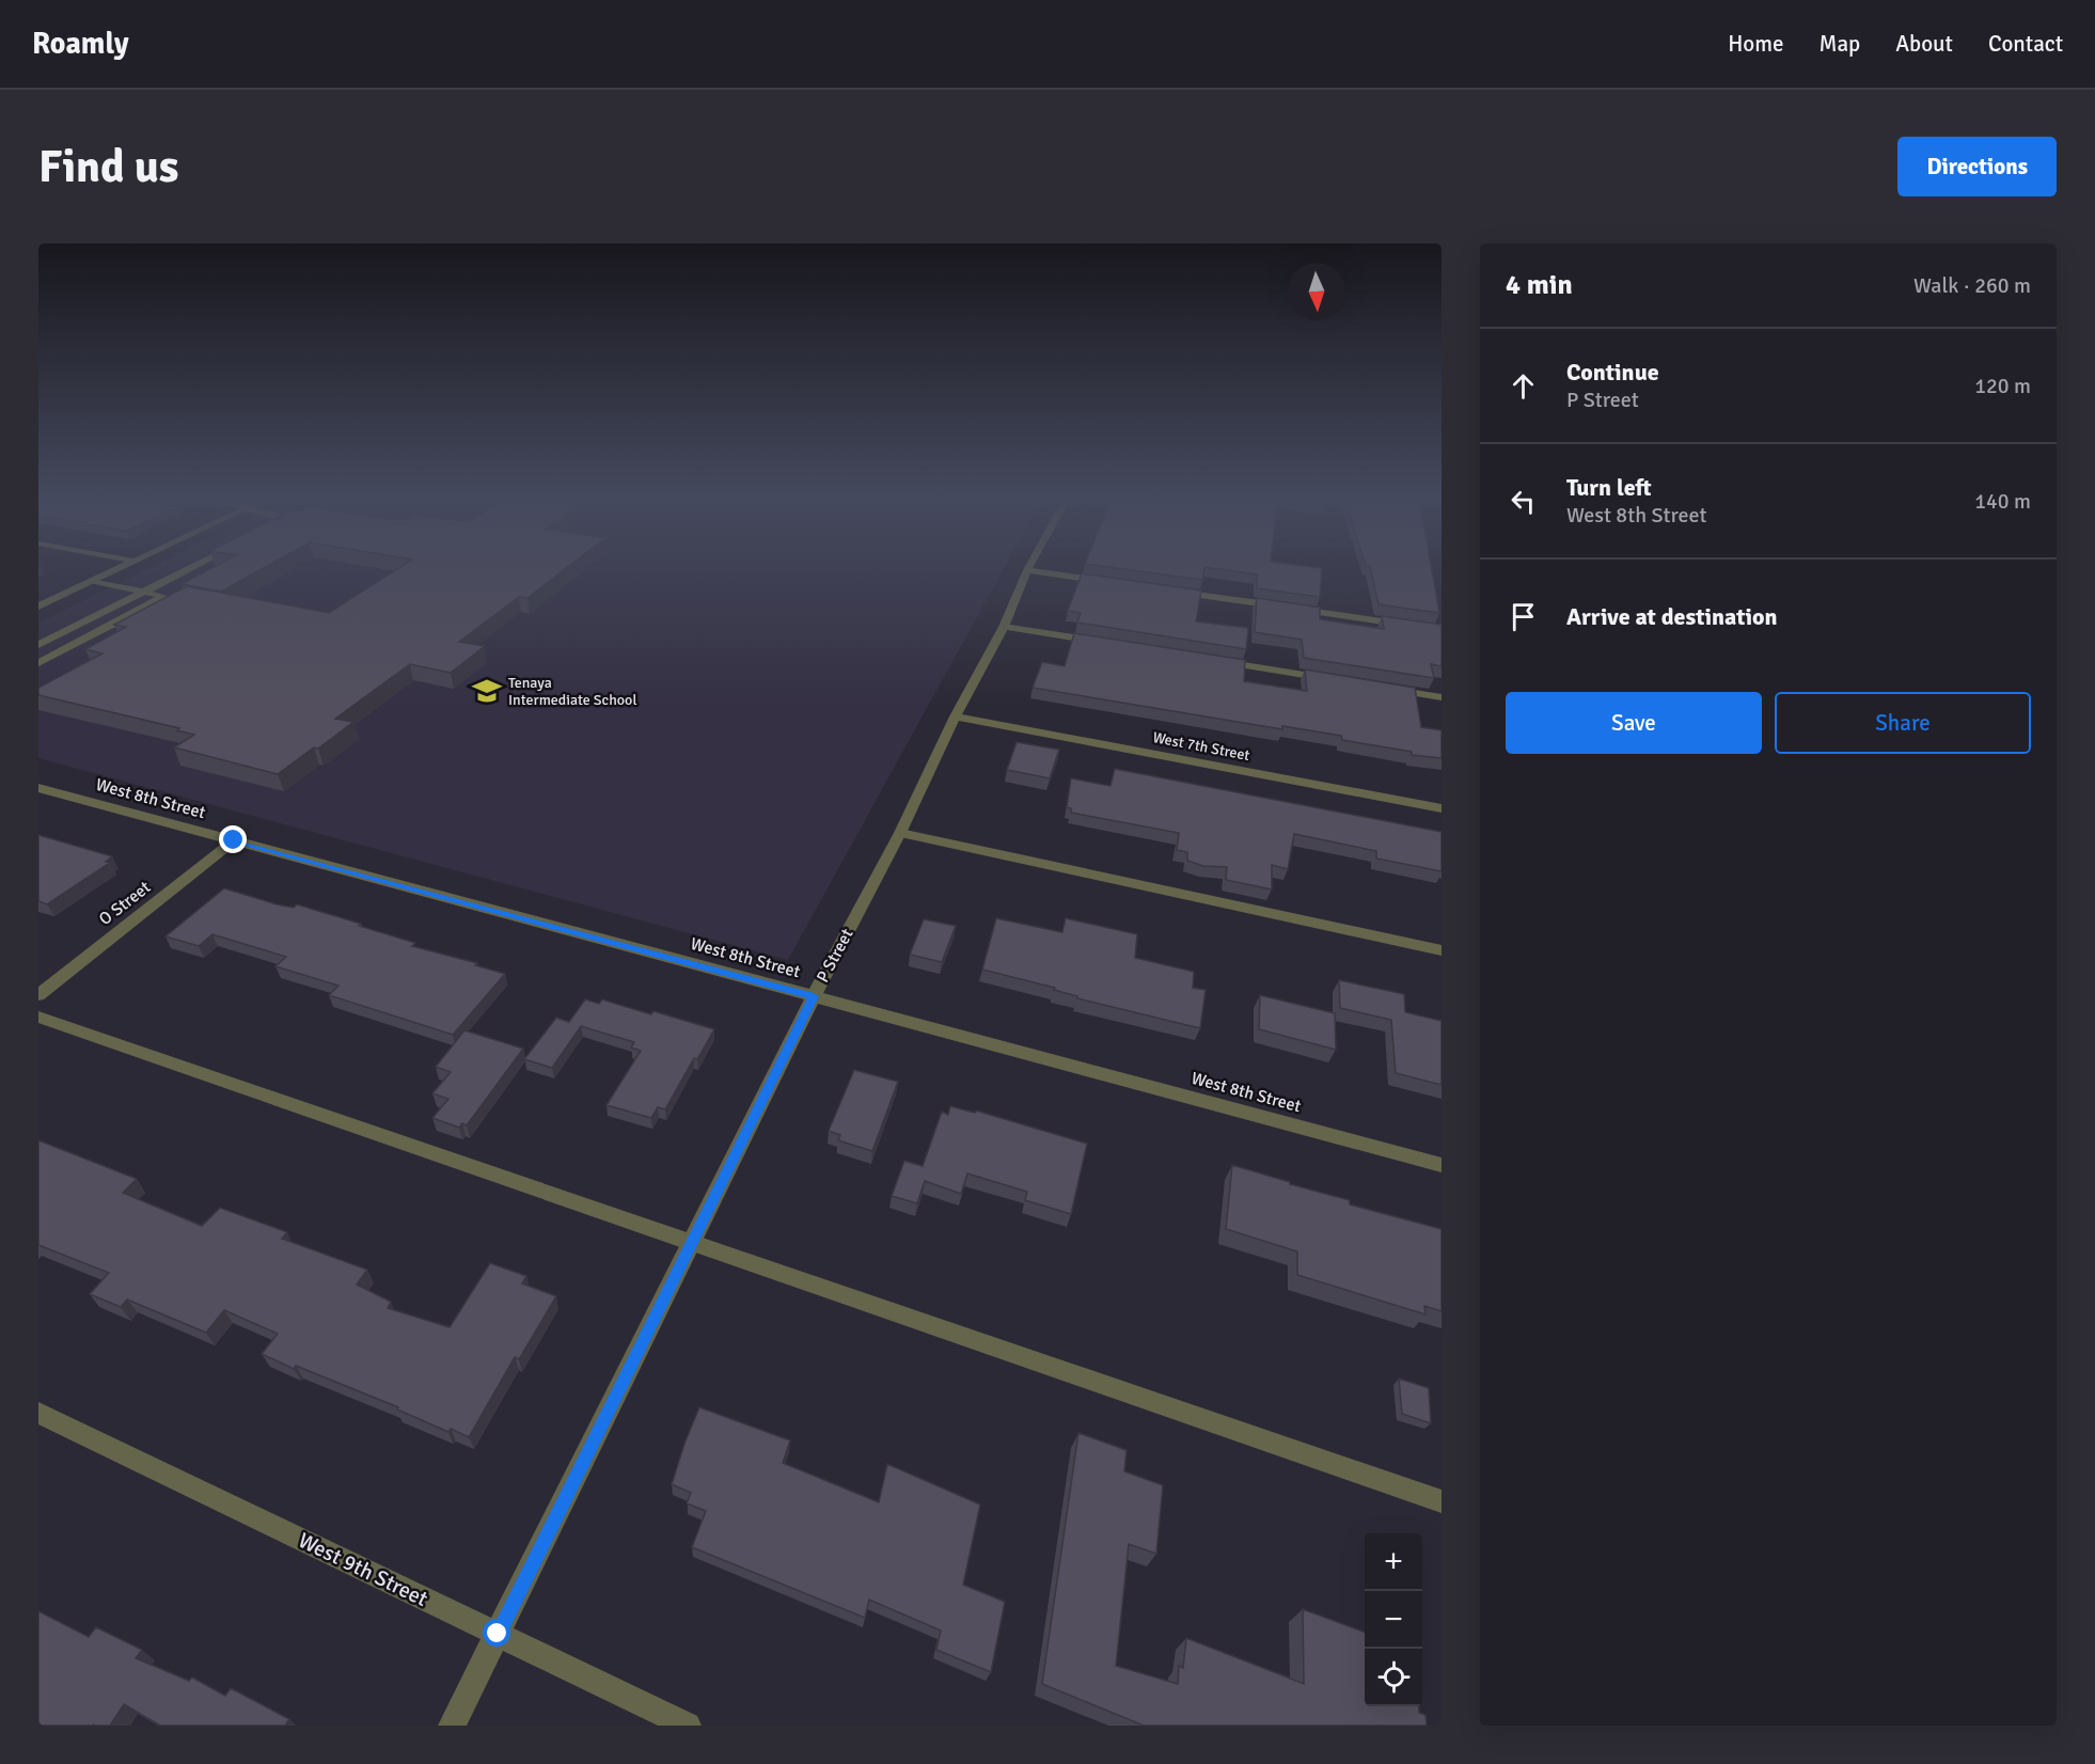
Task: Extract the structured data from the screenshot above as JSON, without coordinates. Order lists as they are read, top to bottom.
{
  "streets": {
    "street": [
      "West 7th Street",
      "West 8th Street",
      "O Street",
      "P Street",
      "West 9th Street"
    ]
  },
  "crossings": [
    ["West 7th Street", "P Street"],
    ["West 8th Street", "O Street"],
    ["West 8th Street", "P Street"],
    ["P Street", "West 9th Street"]
  ],
  "places": {
    "school or university": ["Tenaya Intermediate School"]
  },
  "north": "bottom",
  "page": {
    "header": "Roamly",
    "nav": [
      "Home",
      "Map",
      "About",
      "Contact"
    ],
    "buttons": [
      "Directions",
      ["Save", "Share"]
    ],
    "title": "Find us",
    "heading": ["4 min", "Walk · 260 m"],
    "list": [
      ["Continue", "P Street", "120 m"],
      ["Turn left", "West 8th Street", "140 m"],
      "Arrive at destination"
    ],
    "map_buttons": ["+", "−"]
  }
}
